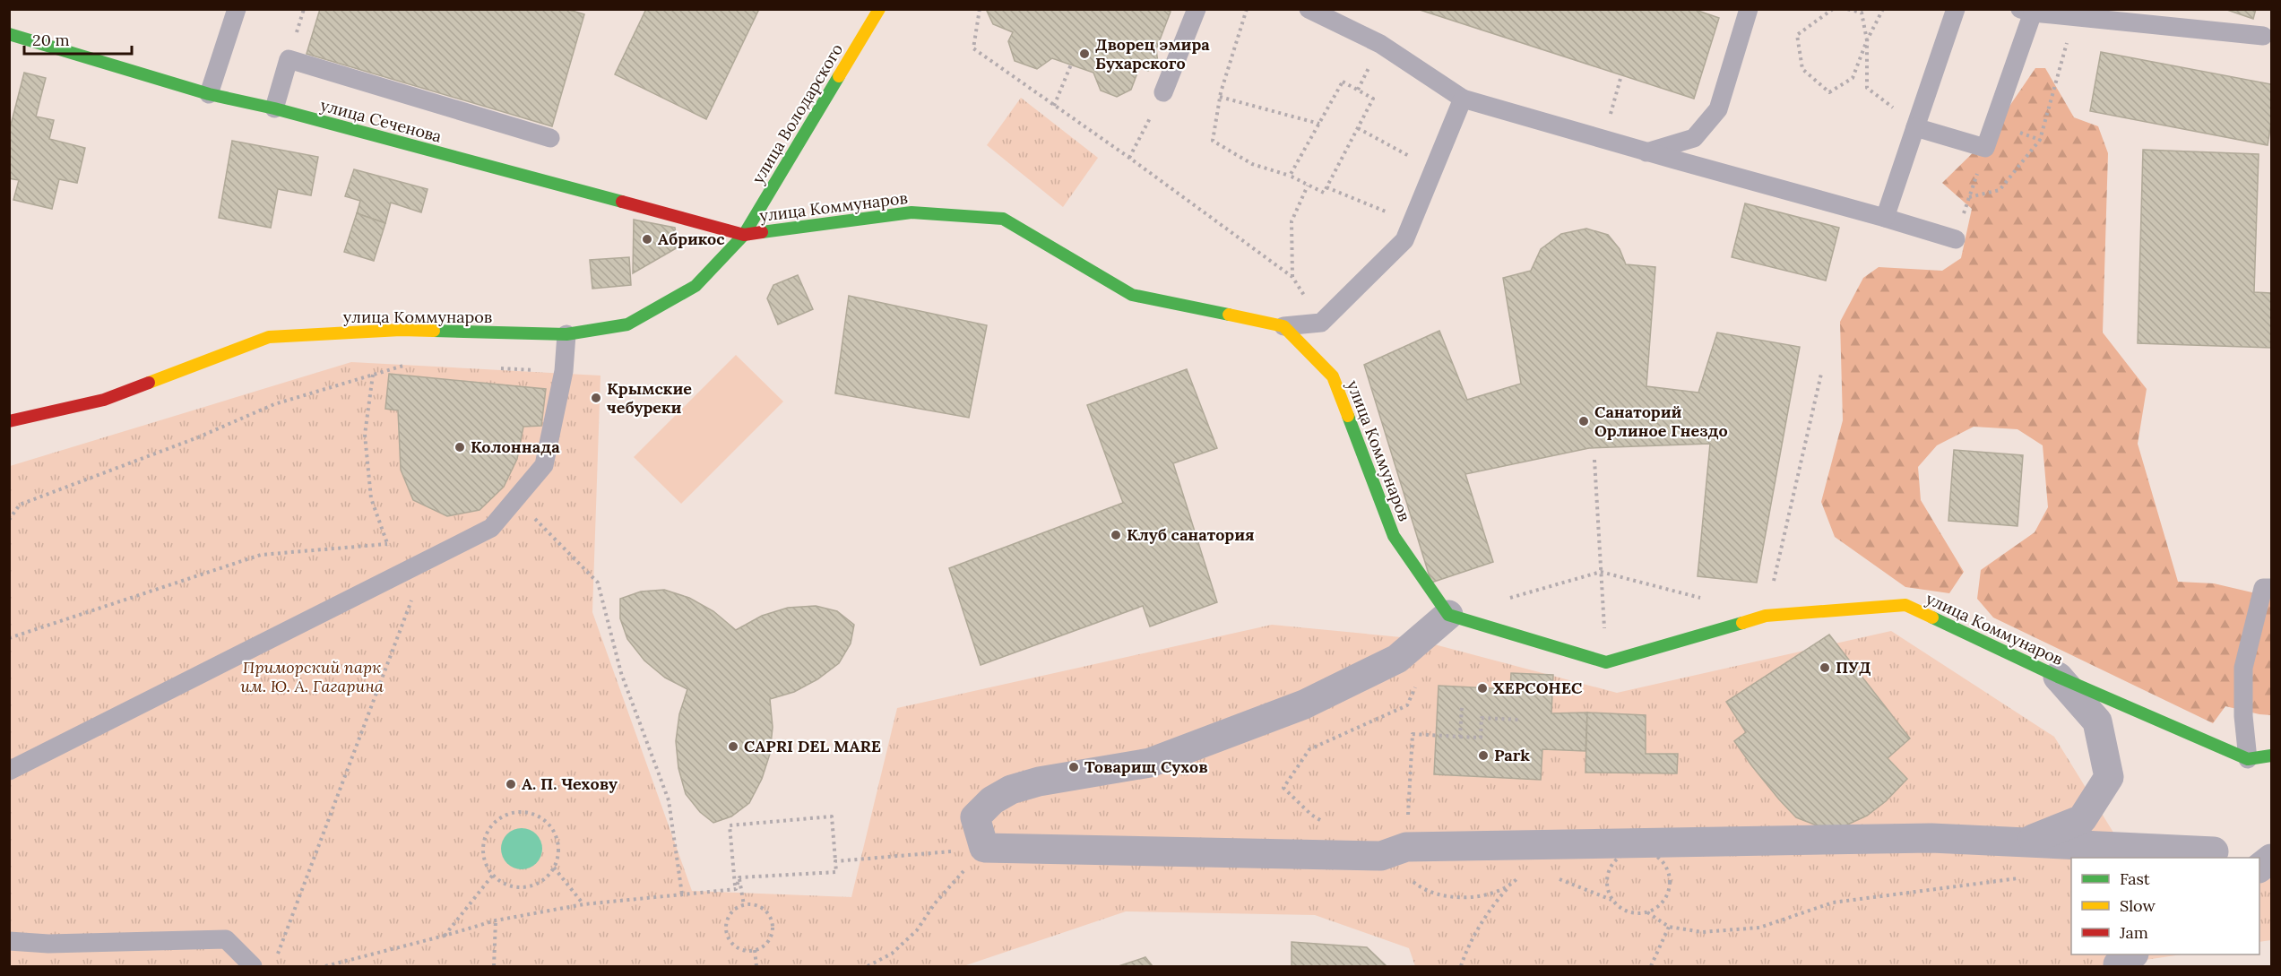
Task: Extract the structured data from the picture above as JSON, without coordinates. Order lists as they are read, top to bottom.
{
  "streets": {
    "street": ["улица Володарского", "улица Сеченова", "улица Коммунаров"]
  },
  "crossings": [
    ["улица Володарского", "улица Сеченова"],
    ["улица Володарского", "улица Коммунаров"],
    ["улица Сеченова", "улица Коммунаров"]
  ],
  "parks": ["Приморский парк им. Ю. А. Гагарина"],
  "places": [
    "Дворец эмира Бухарского",
    "Абрикос",
    "Крымские чебуреки",
    "Санаторий Орлиное Гнездо",
    "Колоннада",
    "Клуб санатория",
    "ПУД",
    "ХЕРСОНЕС",
    "CAPRI DEL MARE",
    "Park",
    "Товарищ Сухов",
    "А. П. Чехову"
  ],
  "legend": ["Fast", "Slow", "Jam"],
  "scale_bar": "20 m"
}
